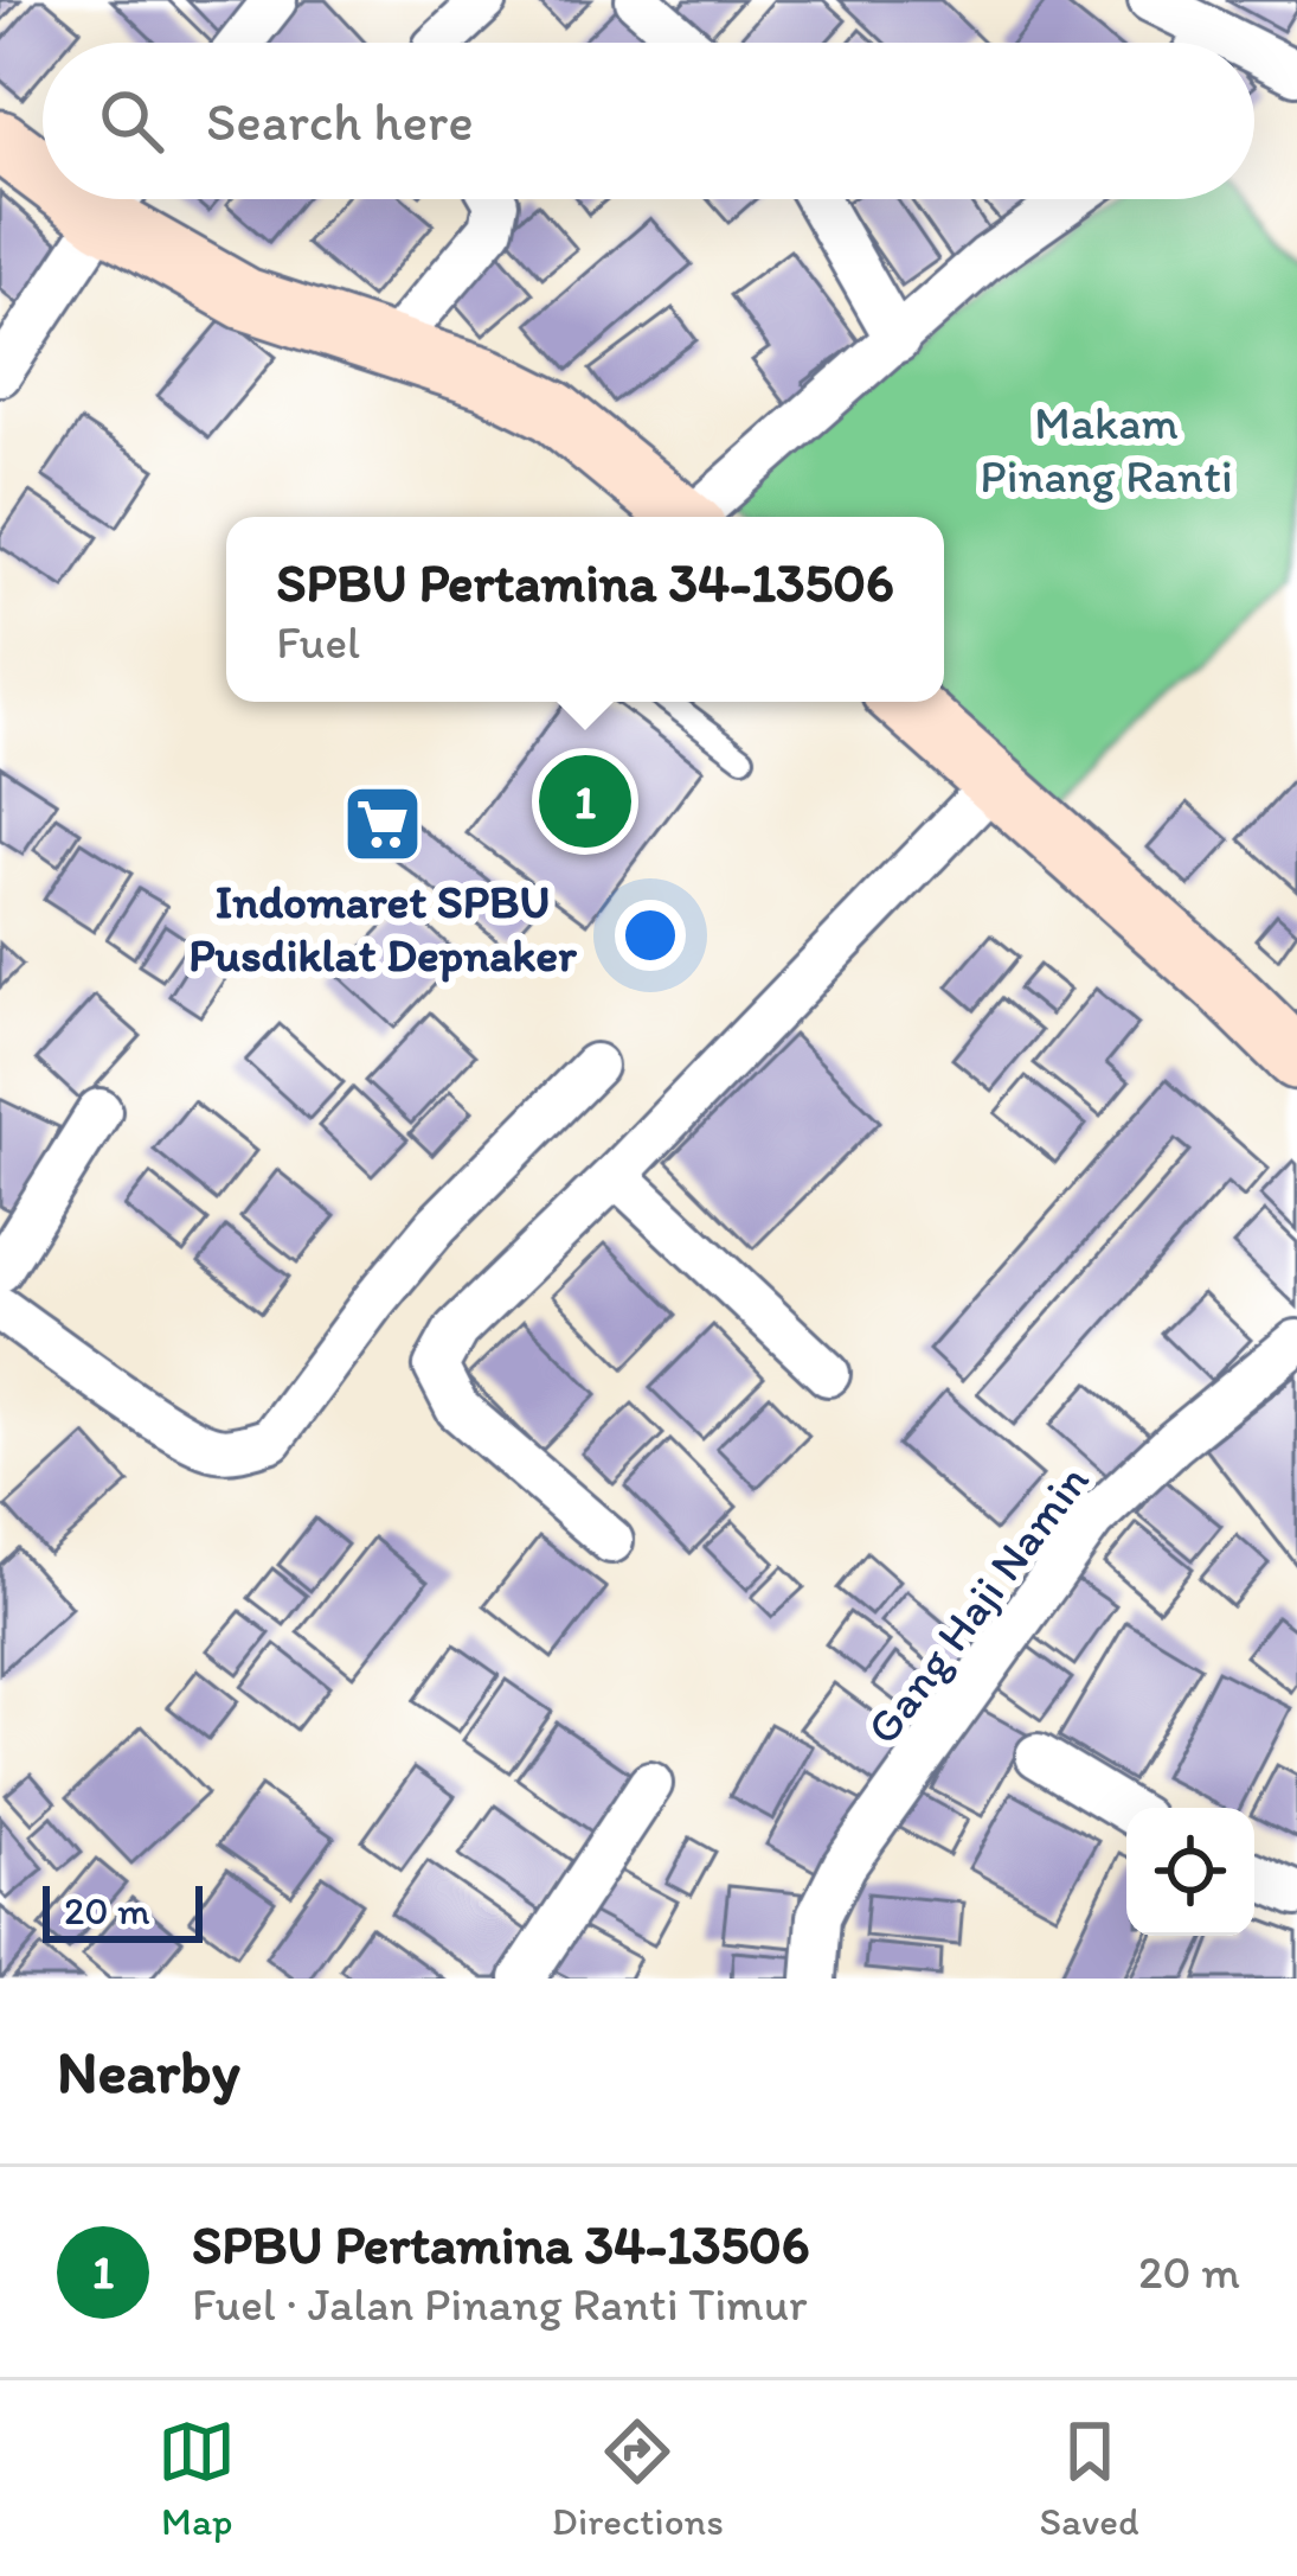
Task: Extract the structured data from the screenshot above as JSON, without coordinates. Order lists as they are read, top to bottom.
{
  "streets": {
    "street": ["Gang Haji Namin"]
  },
  "parks": ["Makam Pinang Ranti"],
  "places": {
    "supermarket": ["Indomaret SPBU Pusdiklat Depnaker"]
  },
  "scale_bar": "20 m",
  "page": {
    "search": "Search here",
    "popup": ["SPBU Pertamina 34-13506", "Fuel"],
    "pins": "1",
    "scale": "20 m",
    "heading": "Nearby",
    "list": [
      {
        "mark": "1",
        "name": "SPBU Pertamina 34-13506",
        "note": "Fuel · Jalan Pinang Ranti Timur",
        "value": "20 m"
      }
    ],
    "nav": ["Map", "Directions", "Saved"]
  }
}
